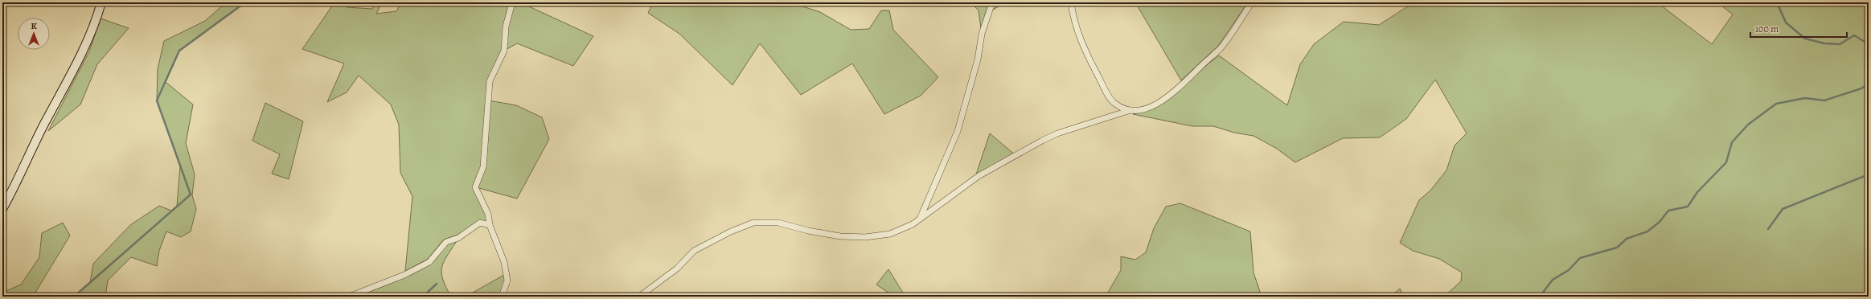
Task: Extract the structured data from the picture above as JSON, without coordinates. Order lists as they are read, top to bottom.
{
  "scale_bar": "100 m",
  "north": "top"
}
